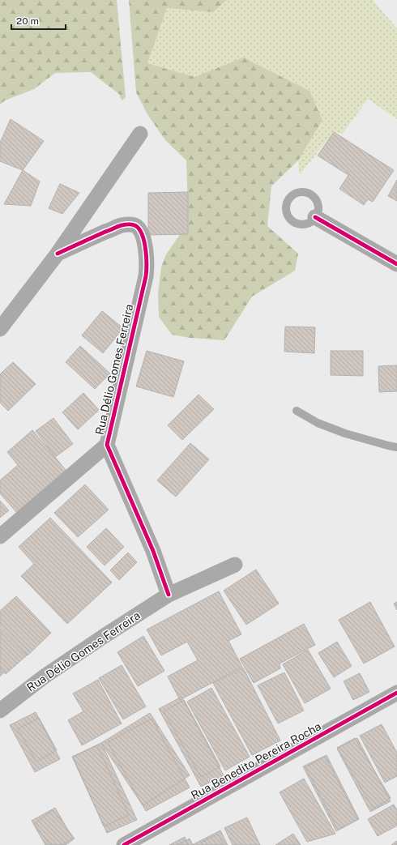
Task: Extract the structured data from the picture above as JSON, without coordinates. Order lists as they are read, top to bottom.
{
  "streets": {
    "street": ["Rua Délio Gomes Ferreira", "Rua Benedito Pereira Rocha"]
  },
  "scale_bar": "20 m"
}
